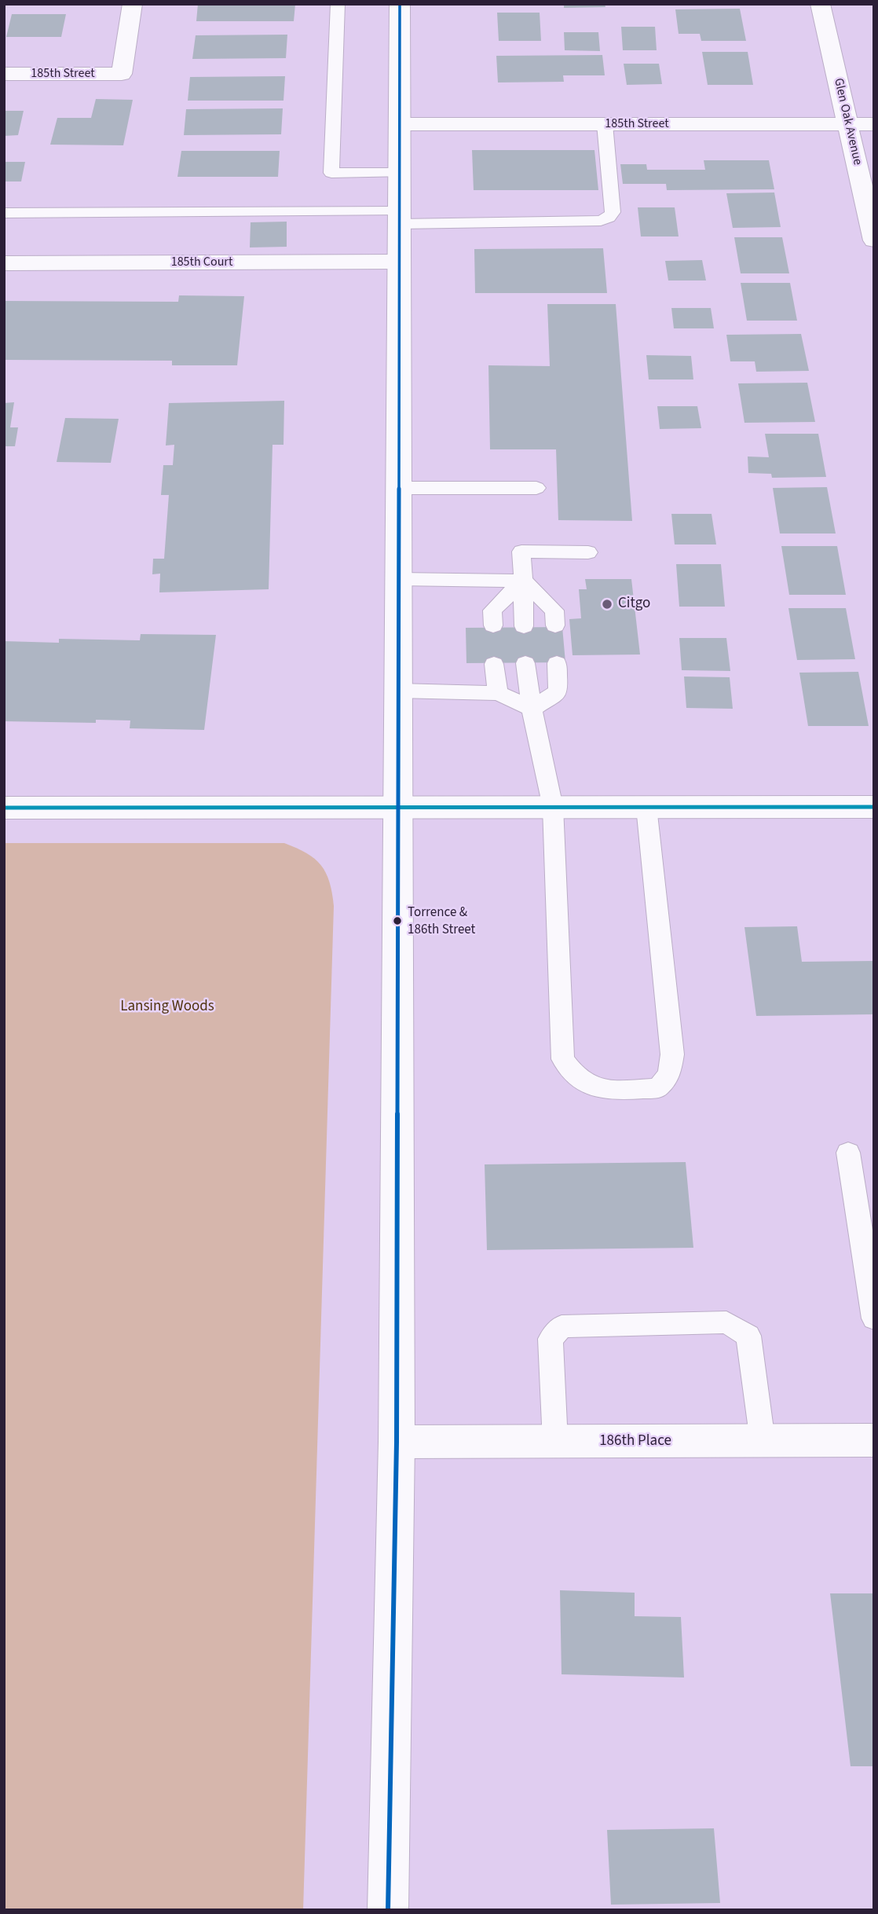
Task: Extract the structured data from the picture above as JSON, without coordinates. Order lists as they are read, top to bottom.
{
  "streets": {
    "street": [
      "185th Street",
      "Glen Oak Avenue",
      "185th Court",
      "186th Place"
    ]
  },
  "crossings": [
    ["185th Street", "Glen Oak Avenue"]
  ],
  "parks": ["Lansing Woods"],
  "places": ["Citgo", "Torrence & 186th Street"]
}
